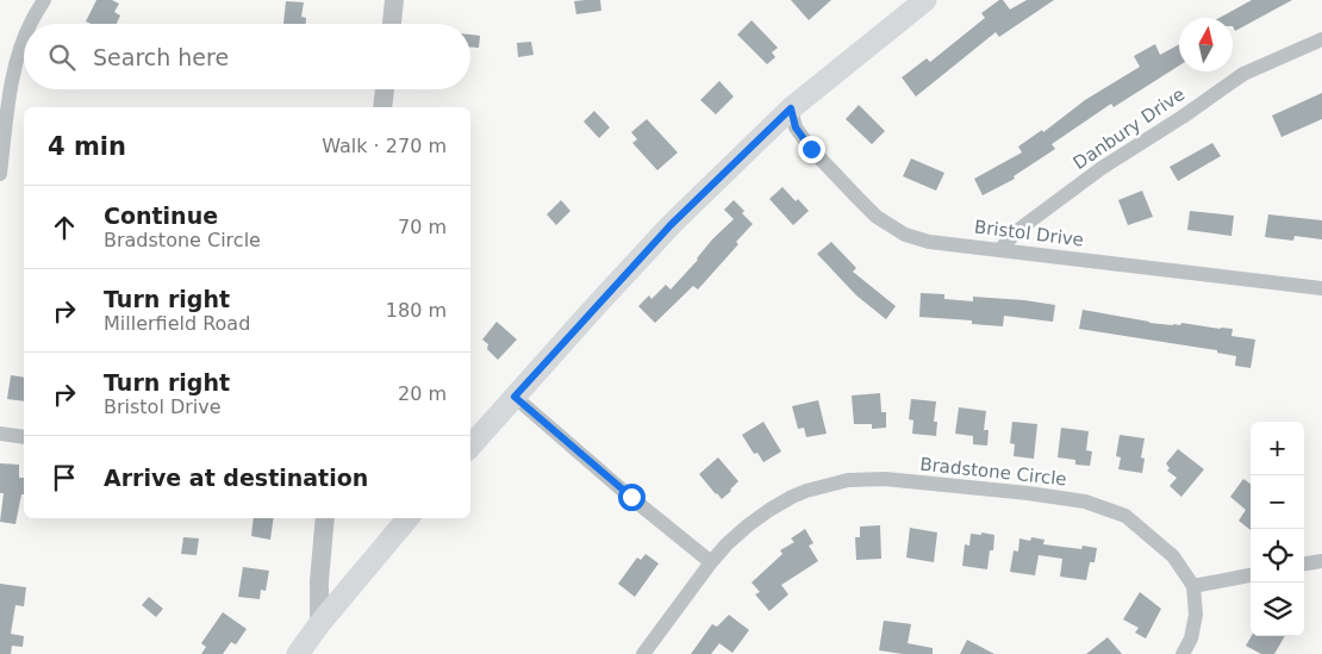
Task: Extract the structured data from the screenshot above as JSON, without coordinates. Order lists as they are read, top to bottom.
{
  "streets": {
    "street": ["Danbury Drive", "Bristol Drive", "Bradstone Circle"]
  },
  "crossings": [
    ["Danbury Drive", "Bristol Drive"]
  ],
  "north": "top",
  "page": {
    "search": "Search here",
    "heading": ["4 min", "Walk · 270 m"],
    "list": [
      ["Continue", "Bradstone Circle", "70 m"],
      ["Turn right", "Millerfield Road", "180 m"],
      ["Turn right", "Bristol Drive", "20 m"],
      "Arrive at destination"
    ],
    "map_buttons": ["+", "−"]
  }
}
